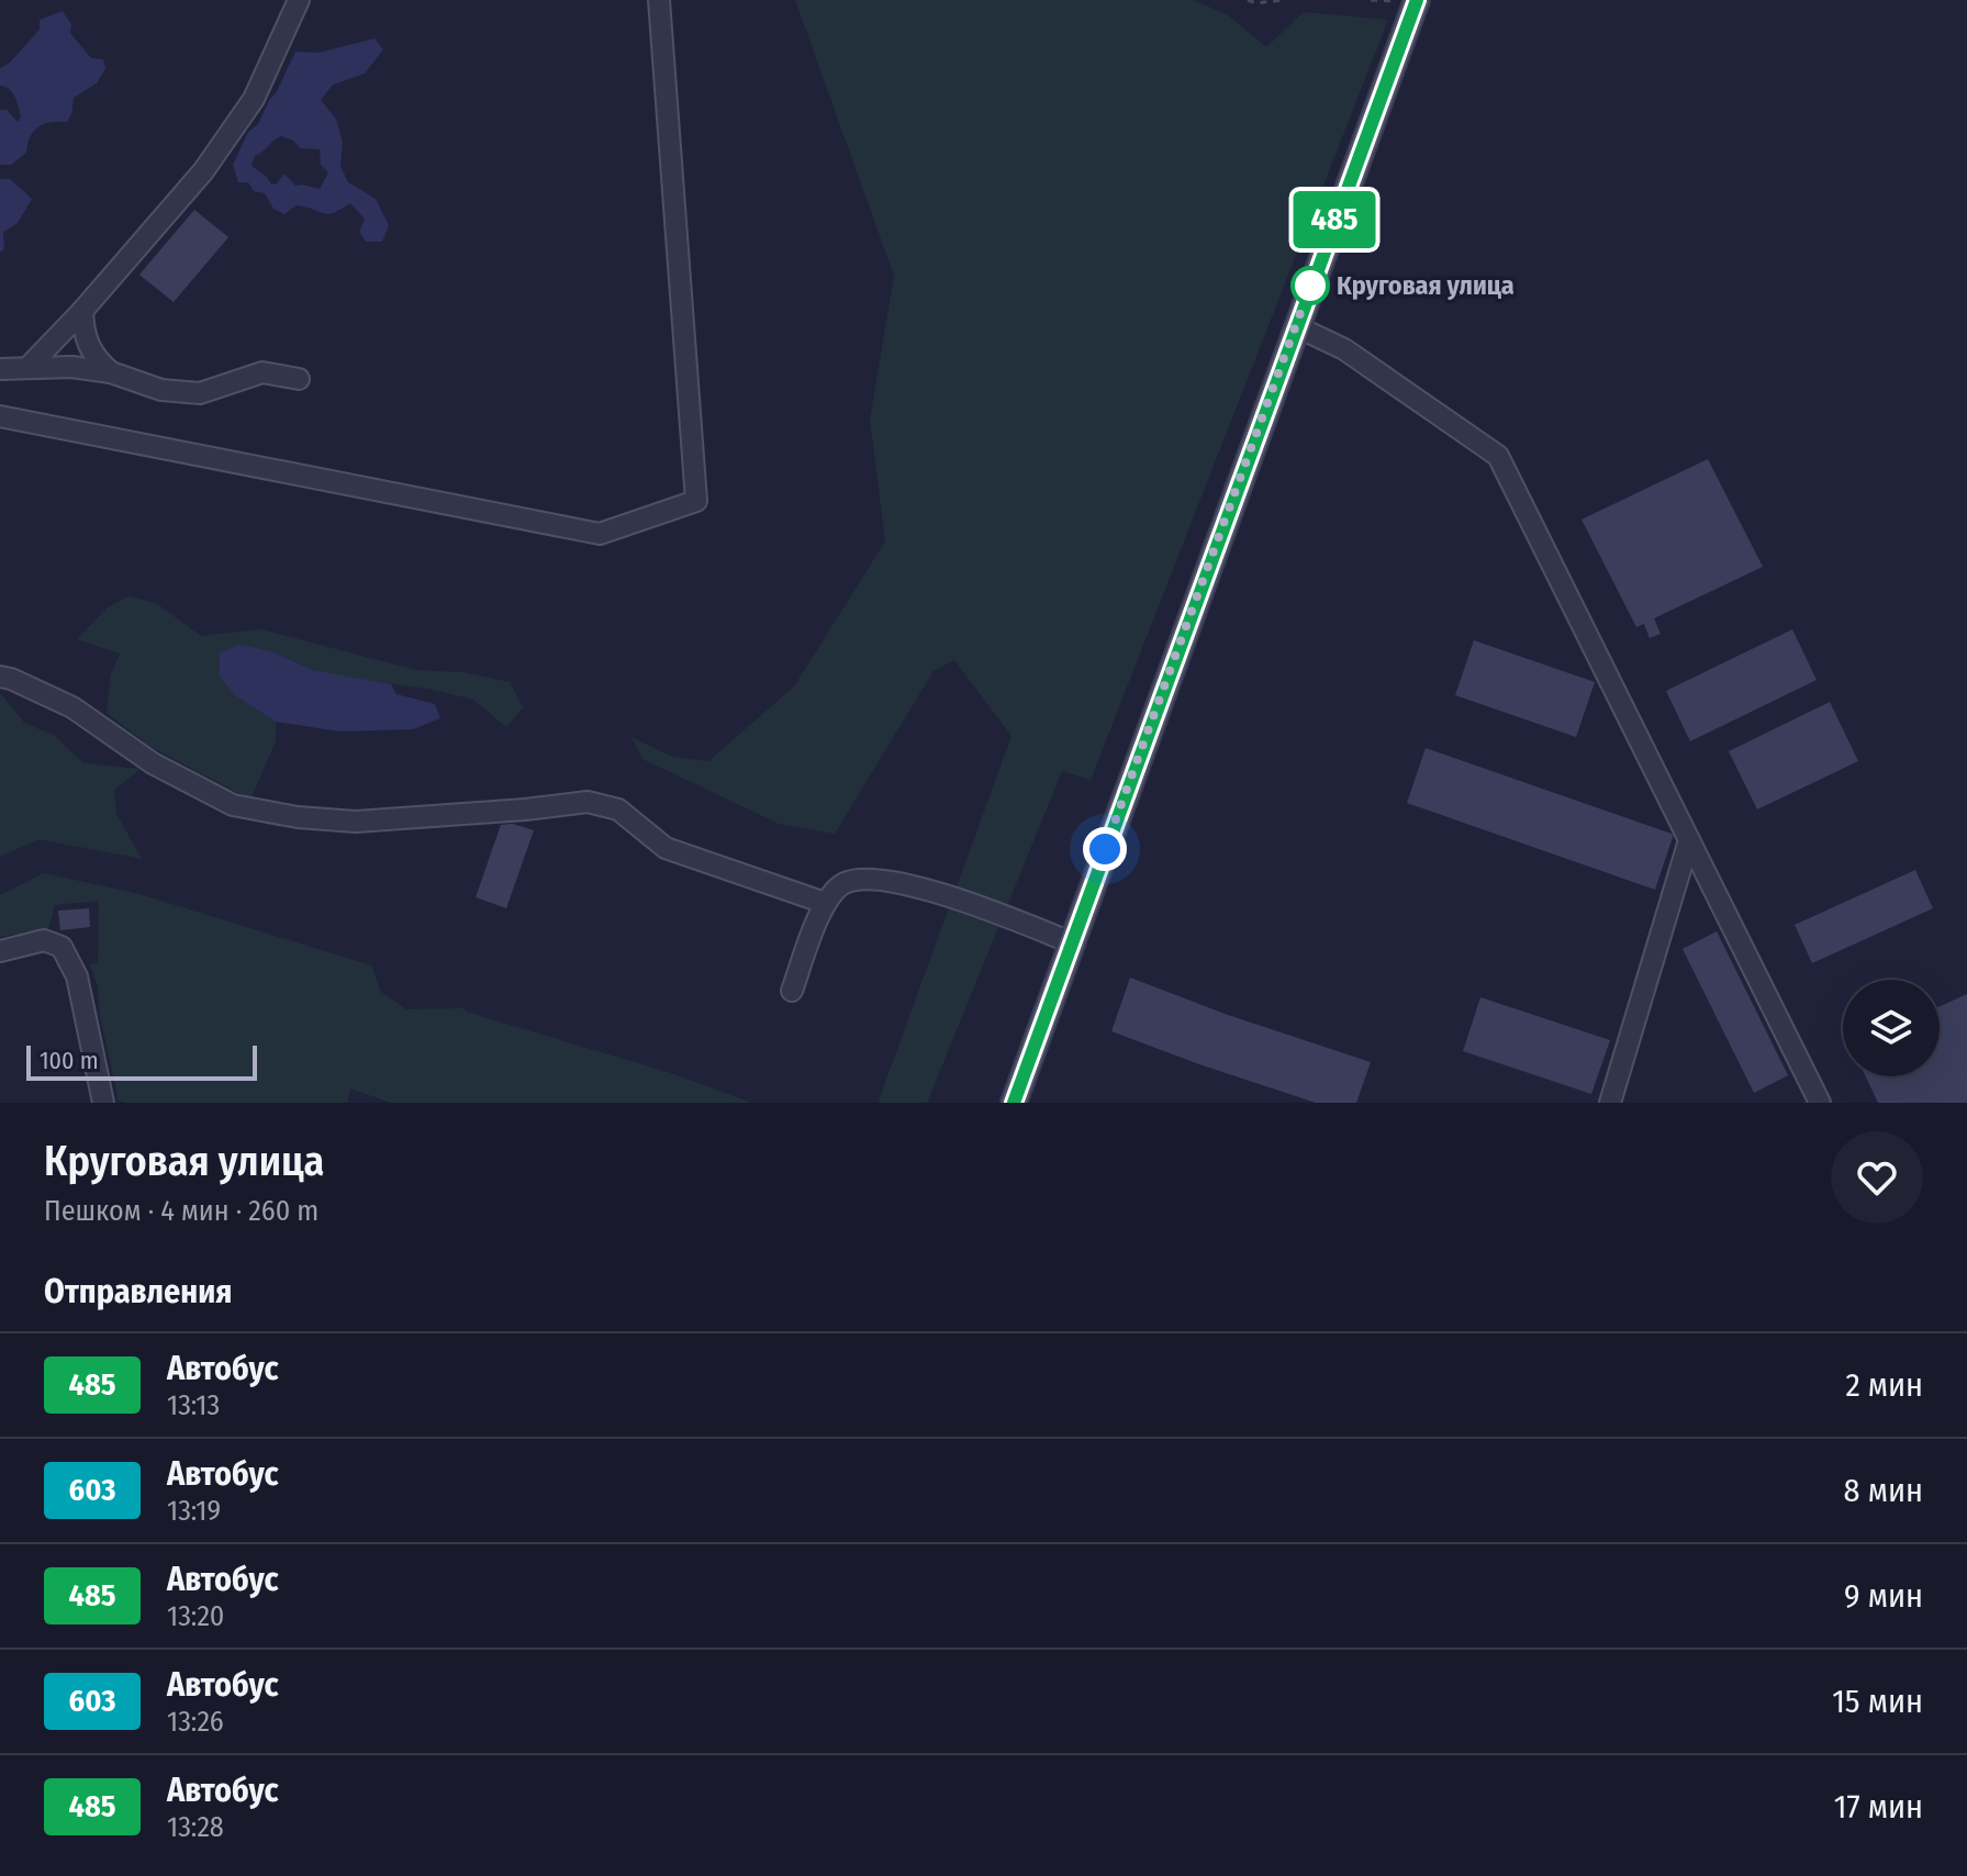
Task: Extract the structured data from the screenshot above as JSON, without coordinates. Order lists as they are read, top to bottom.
{
  "places": ["Круговая улица"],
  "lines": ["bus line 485"],
  "scale_bar": "100 m",
  "page": {
    "on_map": "485",
    "scale": "100 m",
    "heading": [
      ["Круговая улица", "Пешком · 4 мин · 260 m"],
      "Отправления"
    ],
    "list": [
      {
        "mark": "485",
        "name": "Автобус",
        "note": "13:13",
        "value": "2 мин"
      },
      {
        "mark": "603",
        "name": "Автобус",
        "note": "13:19",
        "value": "8 мин"
      },
      {
        "mark": "485",
        "name": "Автобус",
        "note": "13:20",
        "value": "9 мин"
      },
      {
        "mark": "603",
        "name": "Автобус",
        "note": "13:26",
        "value": "15 мин"
      },
      {
        "mark": "485",
        "name": "Автобус",
        "note": "13:28",
        "value": "17 мин"
      }
    ]
  }
}
